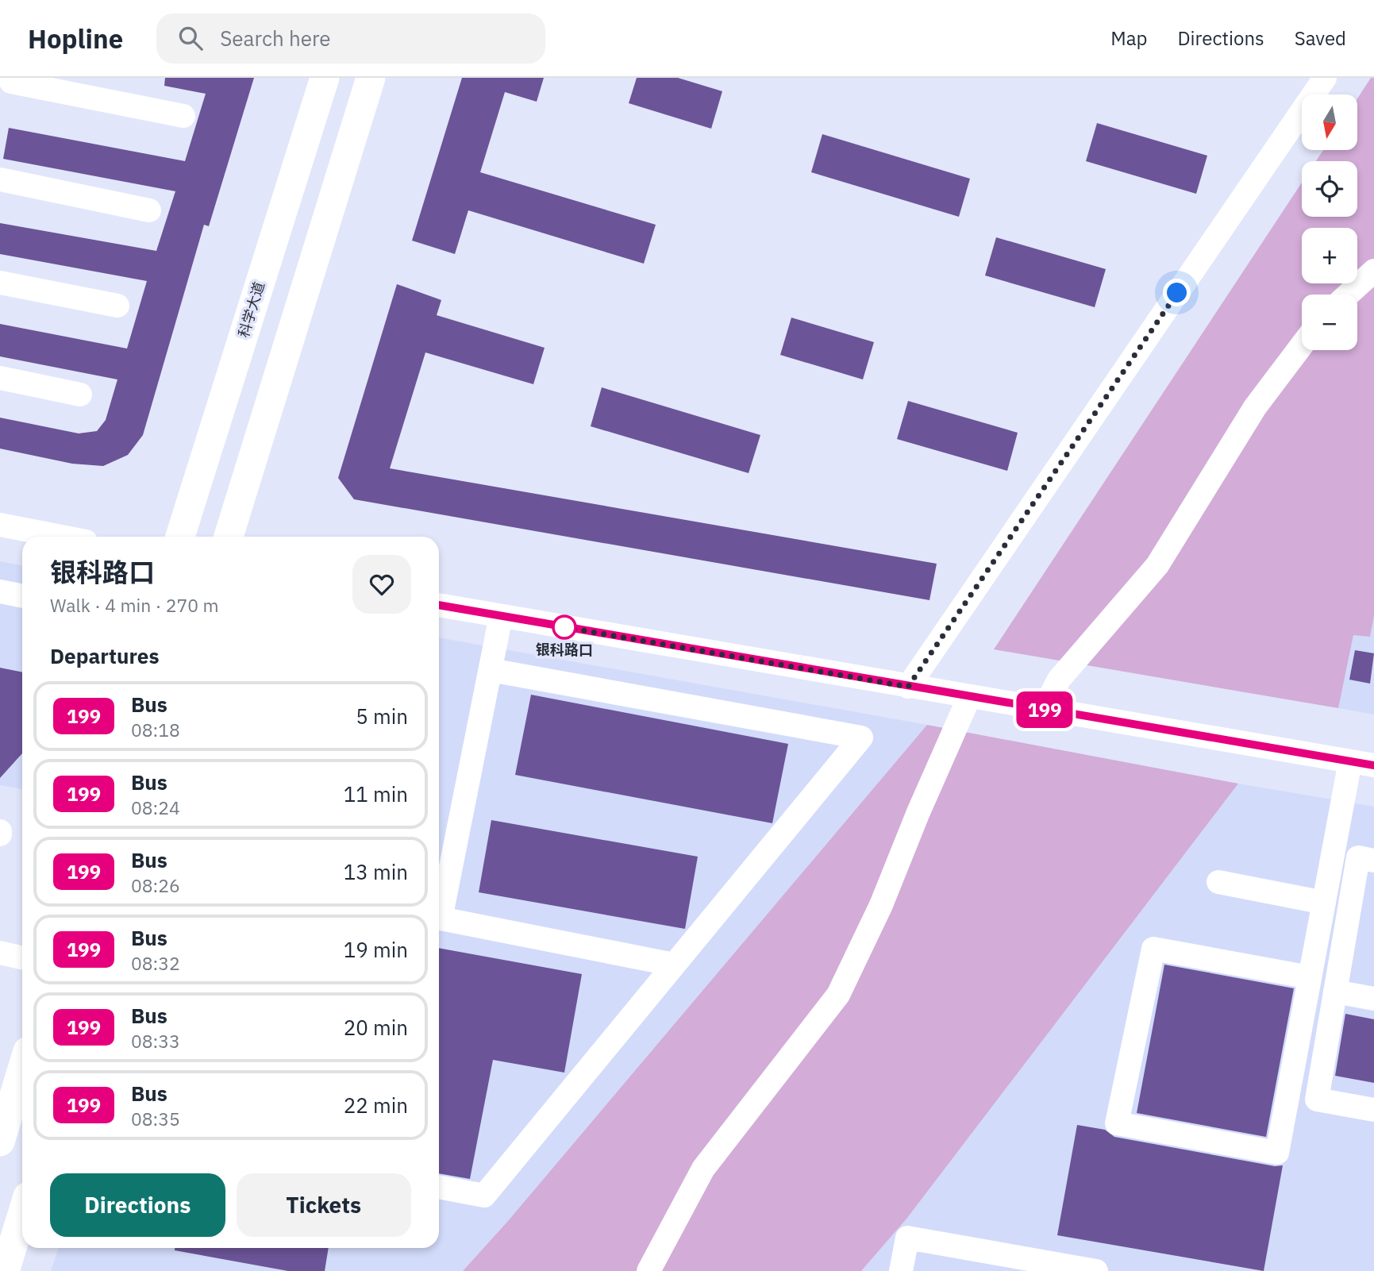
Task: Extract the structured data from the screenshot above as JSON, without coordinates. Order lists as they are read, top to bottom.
{
  "streets": {
    "main road": ["科学大道"]
  },
  "places": ["银科路口"],
  "lines": ["bus line 199"],
  "north": "bottom",
  "page": {
    "header": "Hopline",
    "search": "Search here",
    "nav": ["Map", "Directions", "Saved"],
    "on_map": "199",
    "map_buttons": ["+", "−"],
    "heading": [
      ["银科路口", "Walk · 4 min · 270 m"],
      "Departures"
    ],
    "list": [
      {
        "mark": "199",
        "name": "Bus",
        "note": "08:18",
        "value": "5 min"
      },
      {
        "mark": "199",
        "name": "Bus",
        "note": "08:24",
        "value": "11 min"
      },
      {
        "mark": "199",
        "name": "Bus",
        "note": "08:26",
        "value": "13 min"
      },
      {
        "mark": "199",
        "name": "Bus",
        "note": "08:32",
        "value": "19 min"
      },
      {
        "mark": "199",
        "name": "Bus",
        "note": "08:33",
        "value": "20 min"
      },
      {
        "mark": "199",
        "name": "Bus",
        "note": "08:35",
        "value": "22 min"
      }
    ],
    "buttons": ["Directions", "Tickets"]
  }
}
